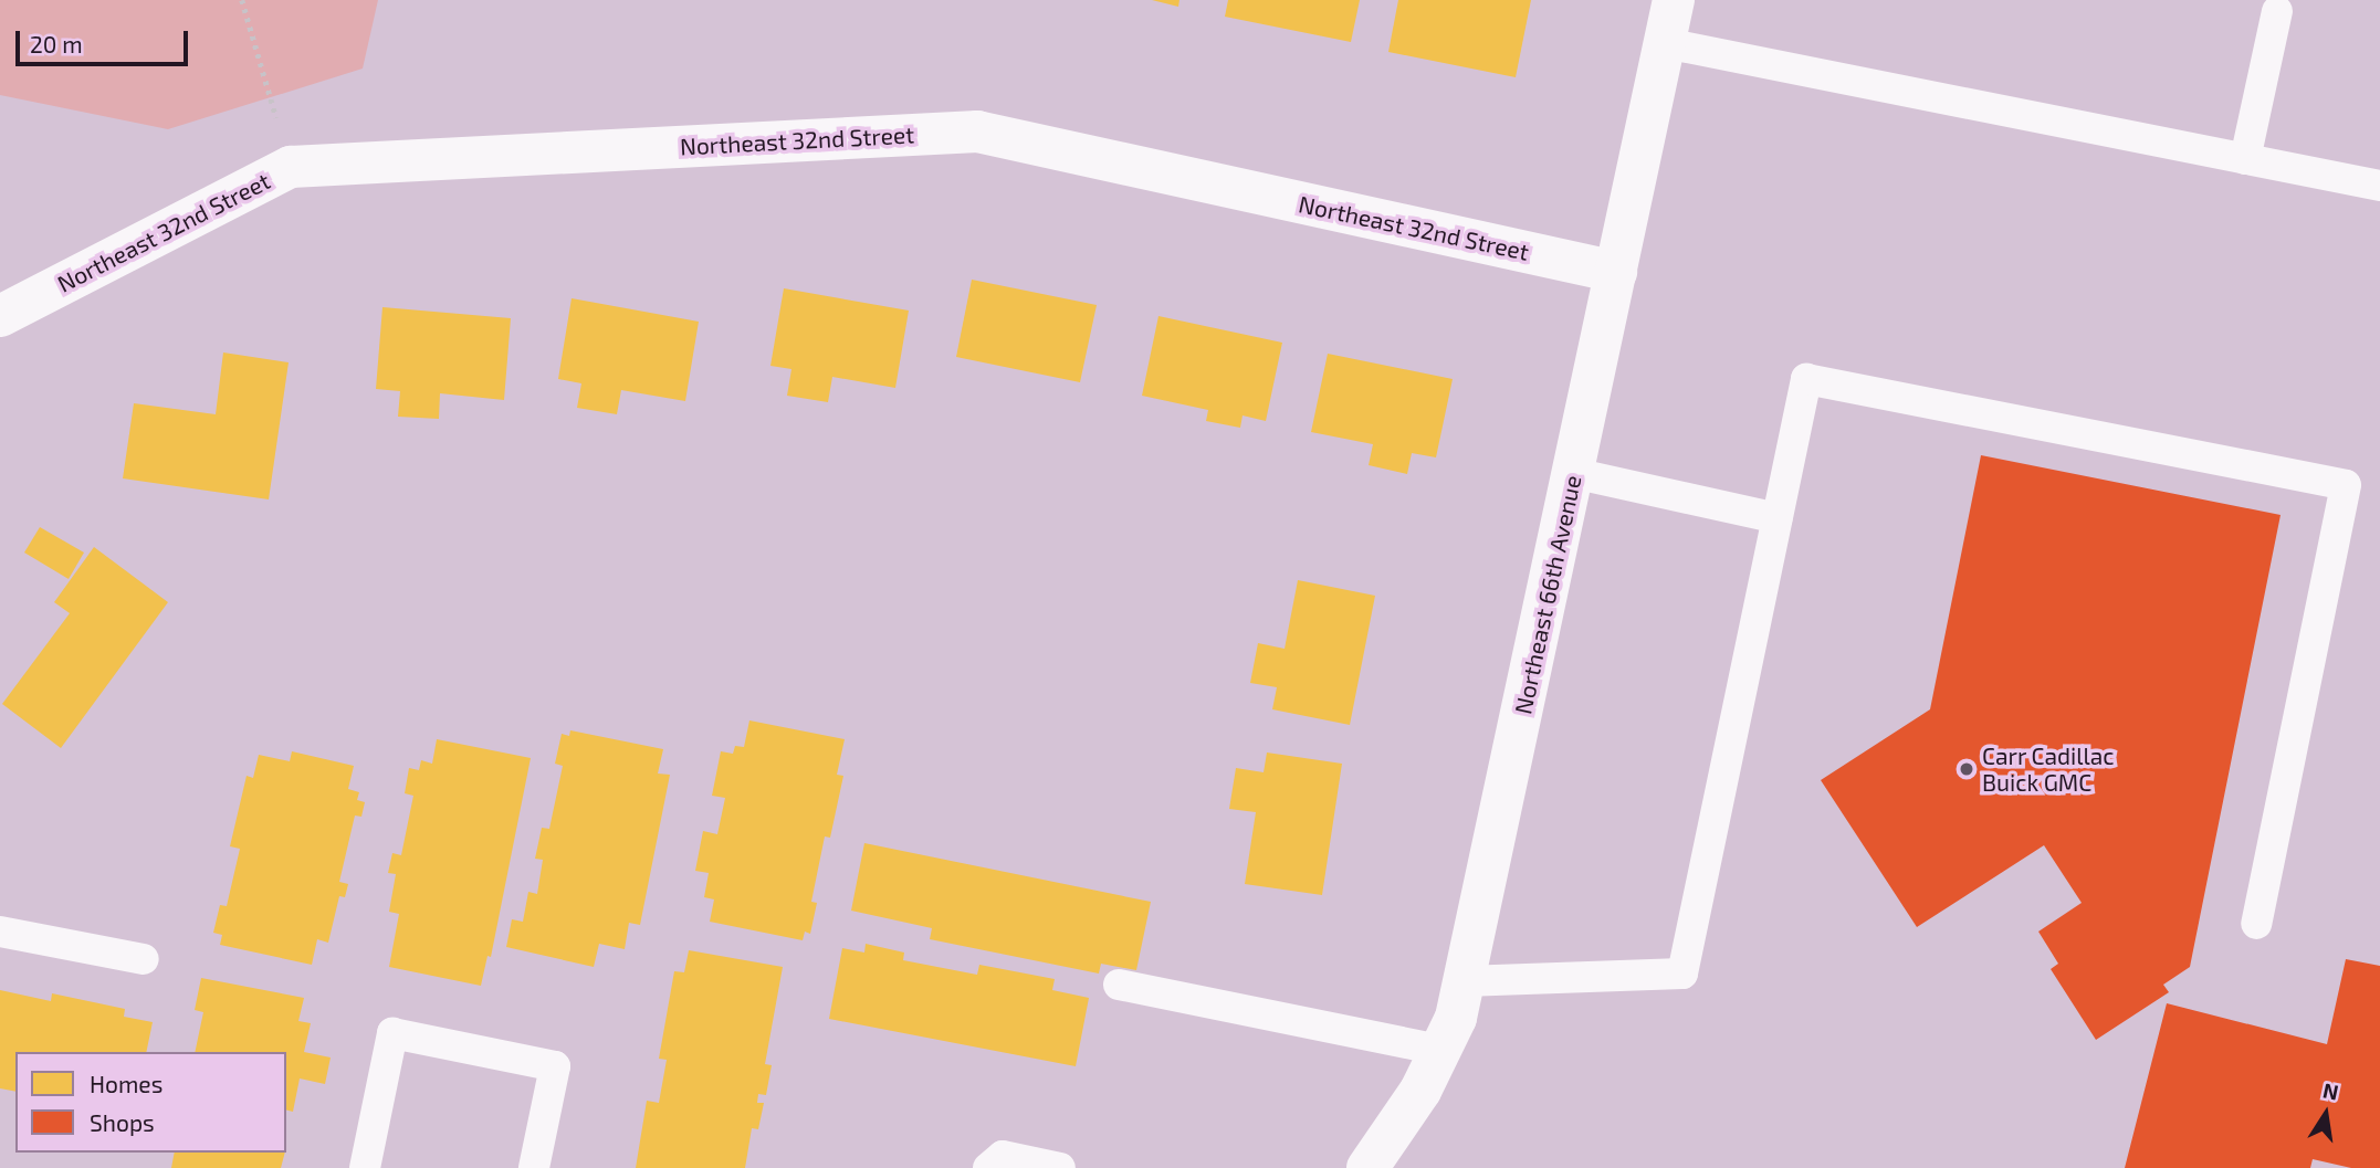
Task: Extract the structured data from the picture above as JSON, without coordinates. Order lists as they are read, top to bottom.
{
  "streets": {
    "street": ["Northeast 32nd Street", "Northeast 66th Avenue"]
  },
  "crossings": [
    ["Northeast 32nd Street", "Northeast 66th Avenue"]
  ],
  "places": ["Carr Cadillac Buick GMC"],
  "legend": ["Homes", "Shops"],
  "scale_bar": "20 m",
  "north": "top"
}
